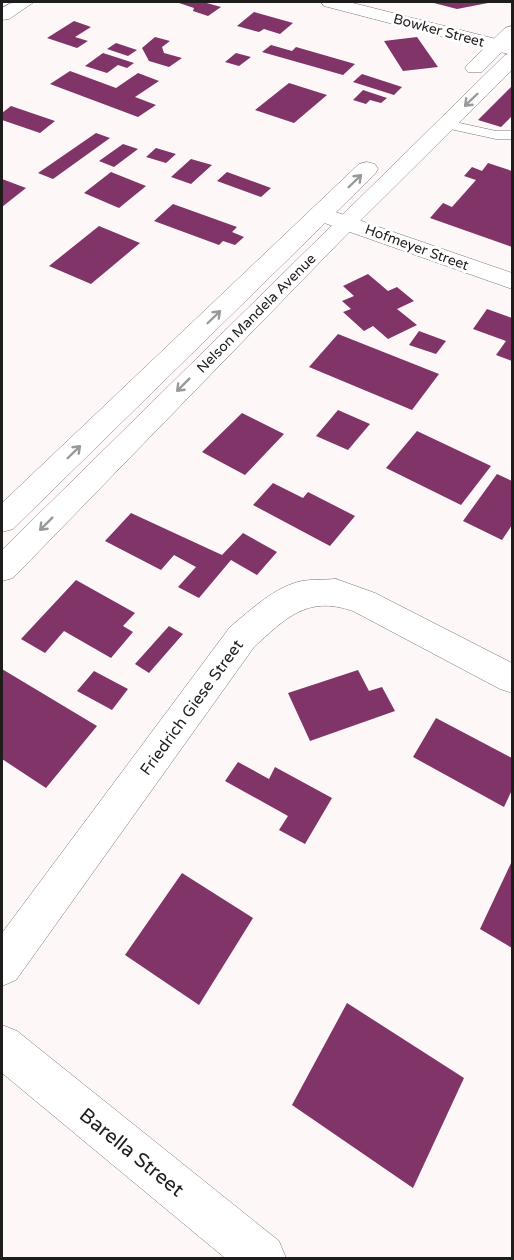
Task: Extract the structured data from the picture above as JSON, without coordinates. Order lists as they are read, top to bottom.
{
  "streets": {
    "main road": [
      "Bowker Street",
      "Hofmeyer Street",
      "Nelson Mandela Avenue",
      "Friedrich Giese Street",
      "Barella Street"
    ]
  },
  "crossings": [
    ["Bowker Street", "Nelson Mandela Avenue"],
    ["Hofmeyer Street", "Nelson Mandela Avenue"]
  ]
}
